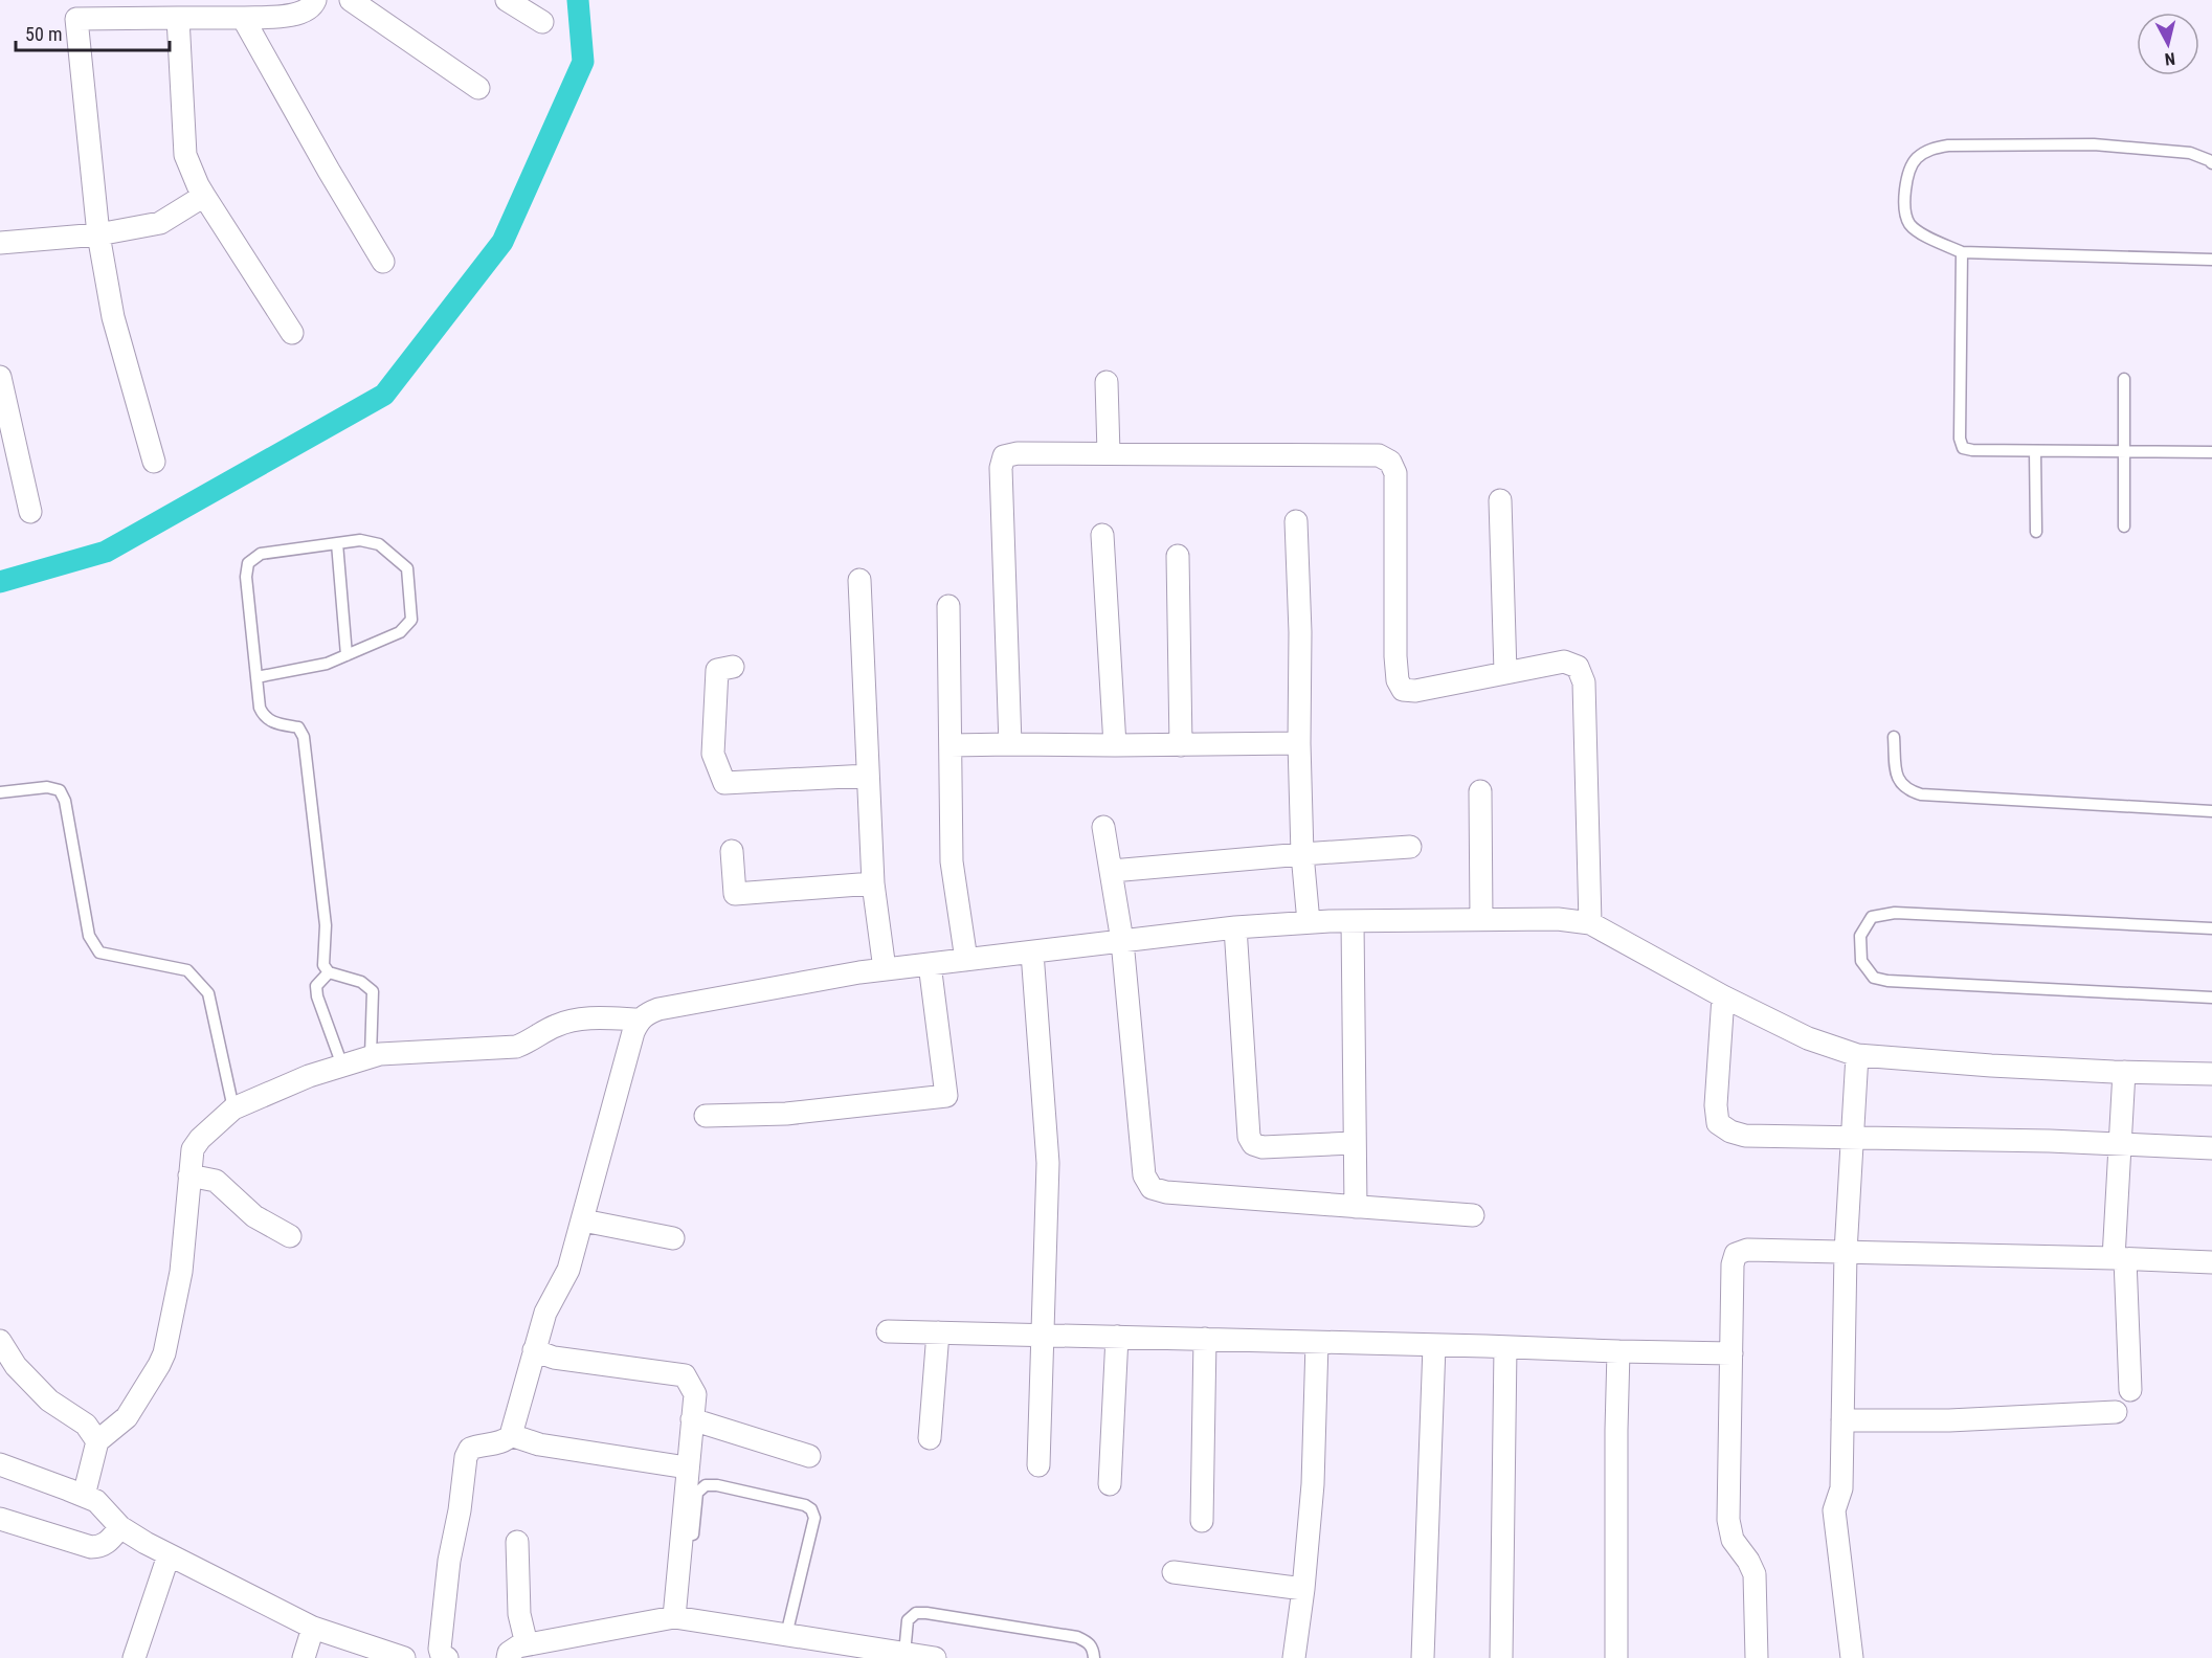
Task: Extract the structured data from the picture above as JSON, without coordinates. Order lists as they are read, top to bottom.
{
  "scale_bar": "50 m",
  "north": "bottom"
}
